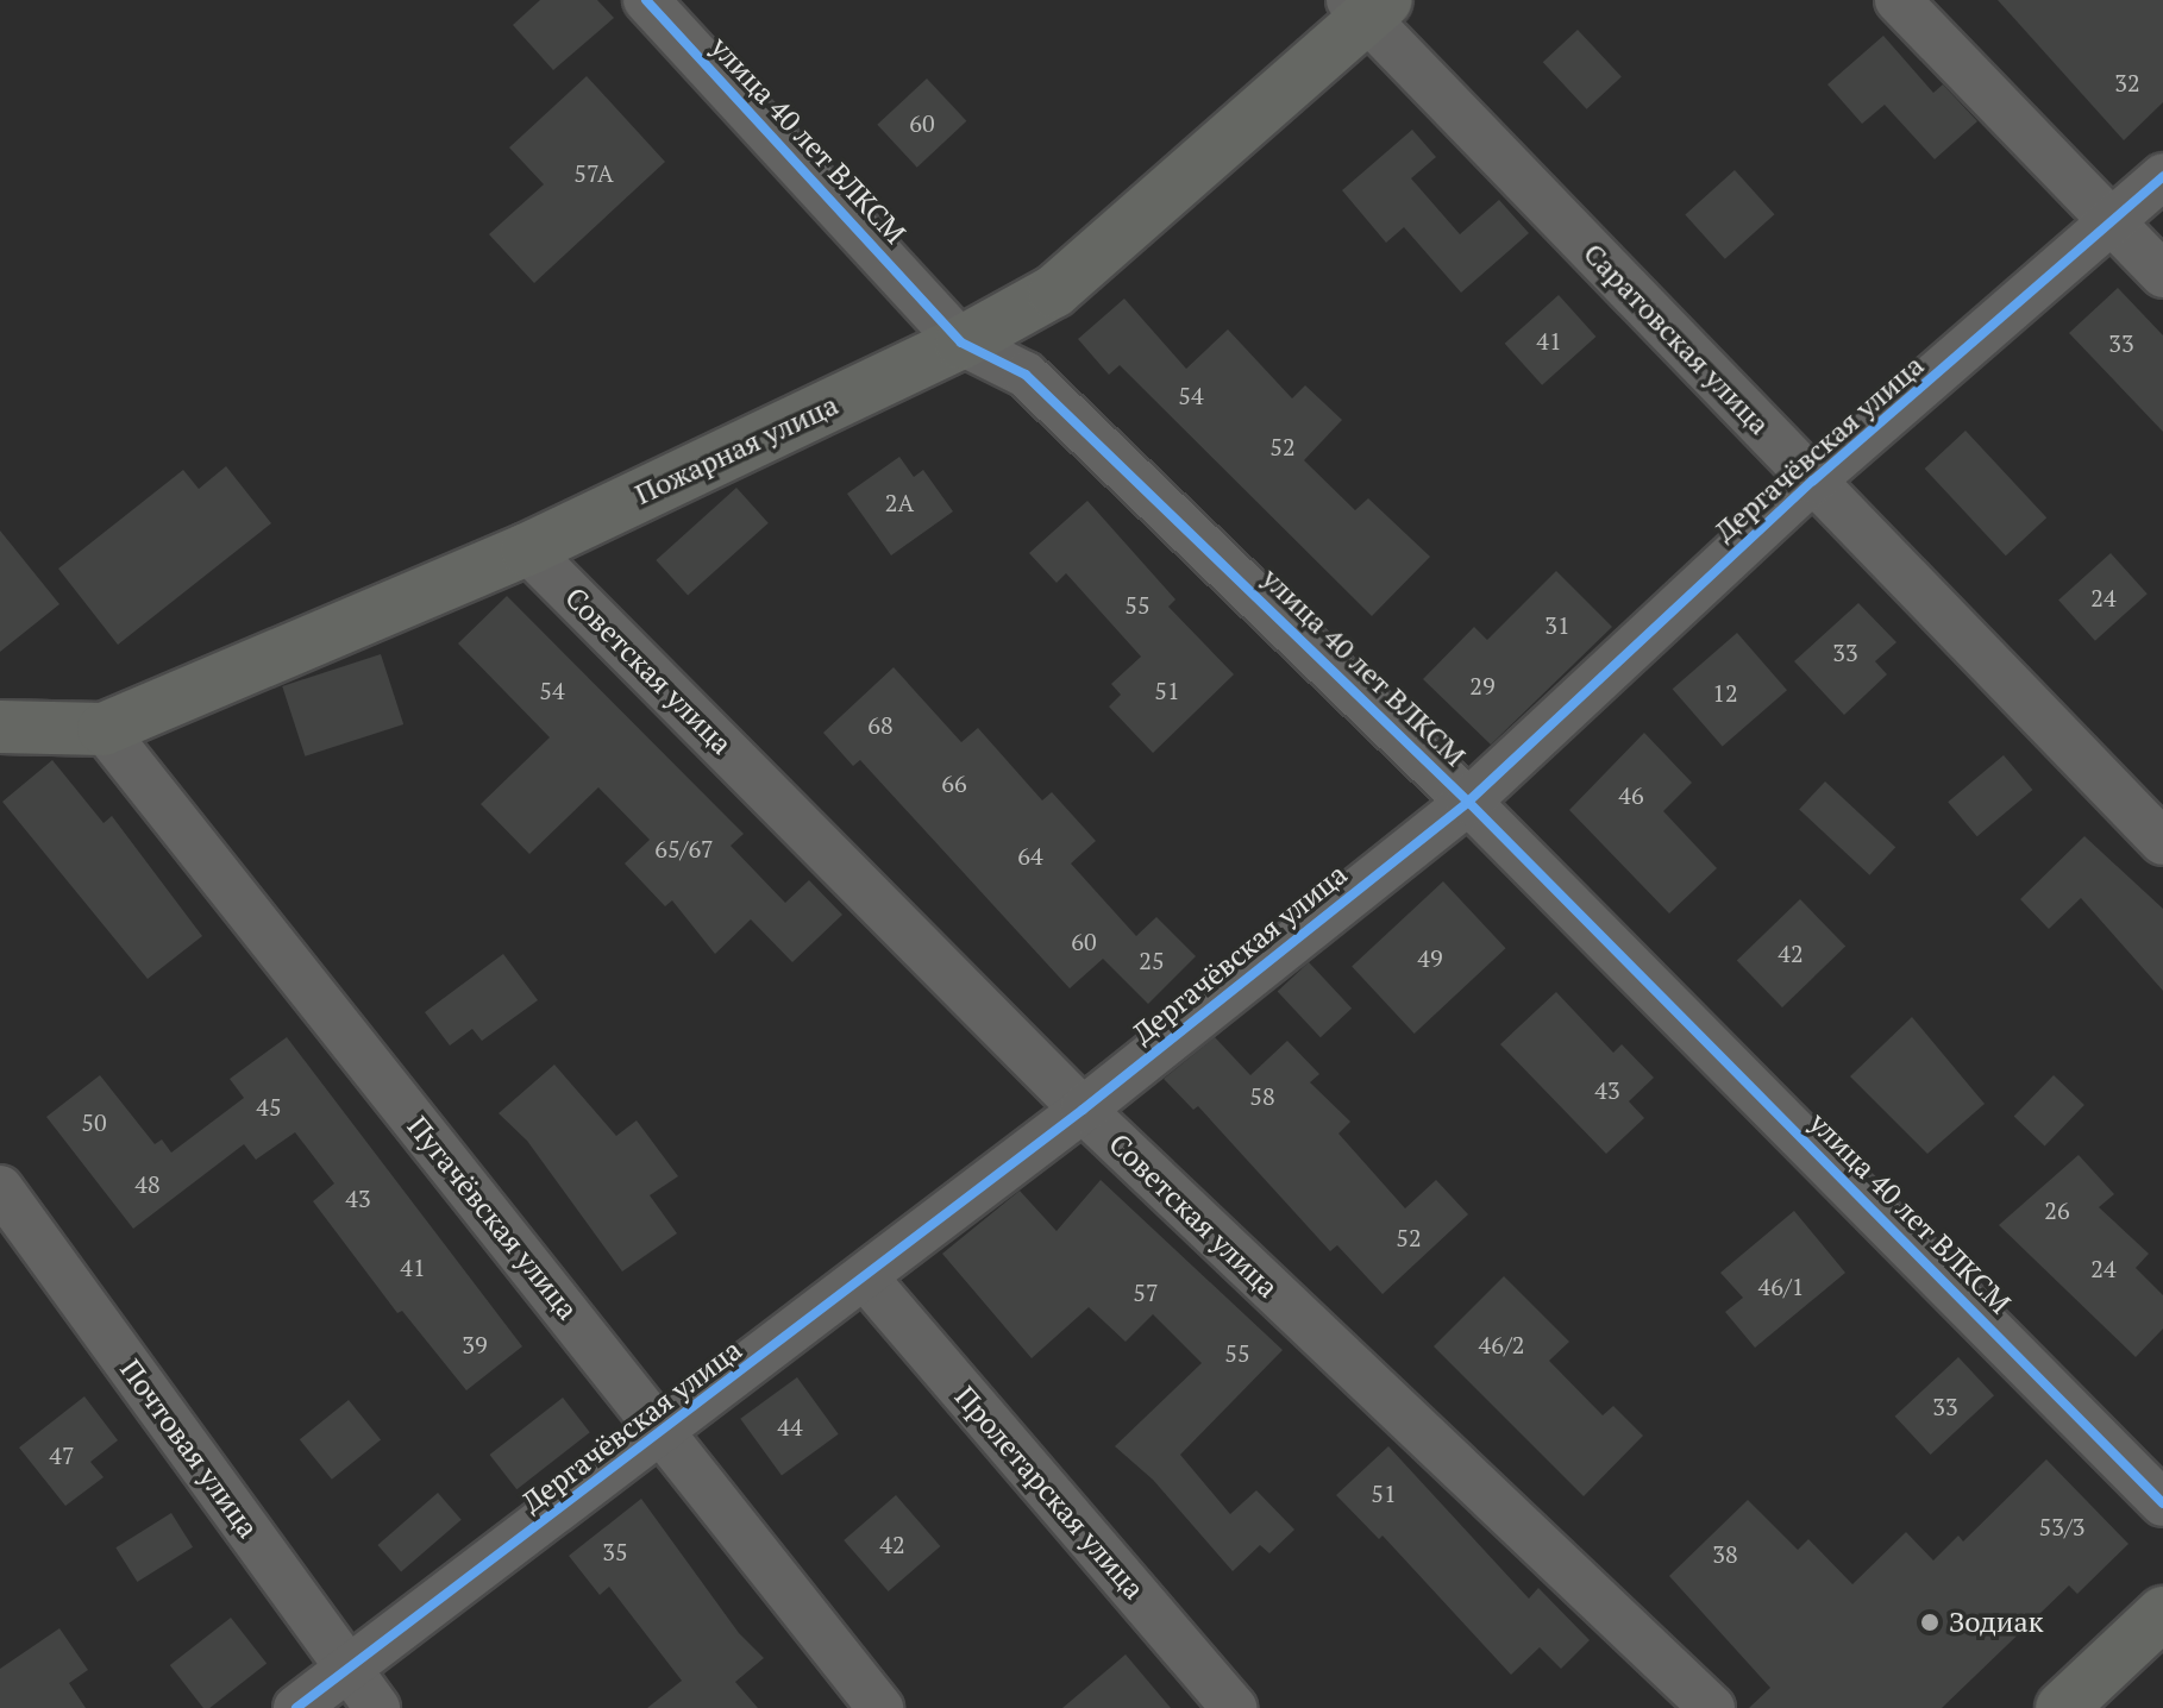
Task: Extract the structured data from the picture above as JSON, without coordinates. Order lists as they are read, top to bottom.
{
  "streets": {
    "street": [
      "улица 40 лет ВЛКСМ",
      "Саратовская улица",
      "Дергачёвская улица",
      "Пожарная улица",
      "Советская улица",
      "Пугачёвская улица",
      "Почтовая улица",
      "Пролетарская улица"
    ]
  },
  "crossings": [
    ["улица 40 лет ВЛКСМ", "Дергачёвская улица"],
    ["улица 40 лет ВЛКСМ", "Пожарная улица"],
    ["Саратовская улица", "Дергачёвская улица"],
    ["Саратовская улица", "Пожарная улица"],
    ["Дергачёвская улица", "Советская улица"],
    ["Дергачёвская улица", "Пугачёвская улица"],
    ["Дергачёвская улица", "Почтовая улица"],
    ["Дергачёвская улица", "Пролетарская улица"],
    ["Пожарная улица", "Советская улица"],
    ["Пожарная улица", "Пугачёвская улица"]
  ],
  "places": ["Зодиак"],
  "house_numbers": [
    "32",
    "60",
    "57А",
    "41",
    "33",
    "54",
    "52",
    "2А",
    "24",
    "55",
    "31",
    "33",
    "29",
    "54",
    "51",
    "12",
    "68",
    "66",
    "46",
    "65/67",
    "64",
    "60",
    "42",
    "49",
    "25",
    "43",
    "58",
    "45",
    "50",
    "48",
    "43",
    "26",
    "52",
    "41",
    "24",
    "46/1",
    "57",
    "39",
    "46/2",
    "55",
    "33",
    "44",
    "47",
    "51",
    "53/3",
    "42",
    "35",
    "38"
  ]
}
